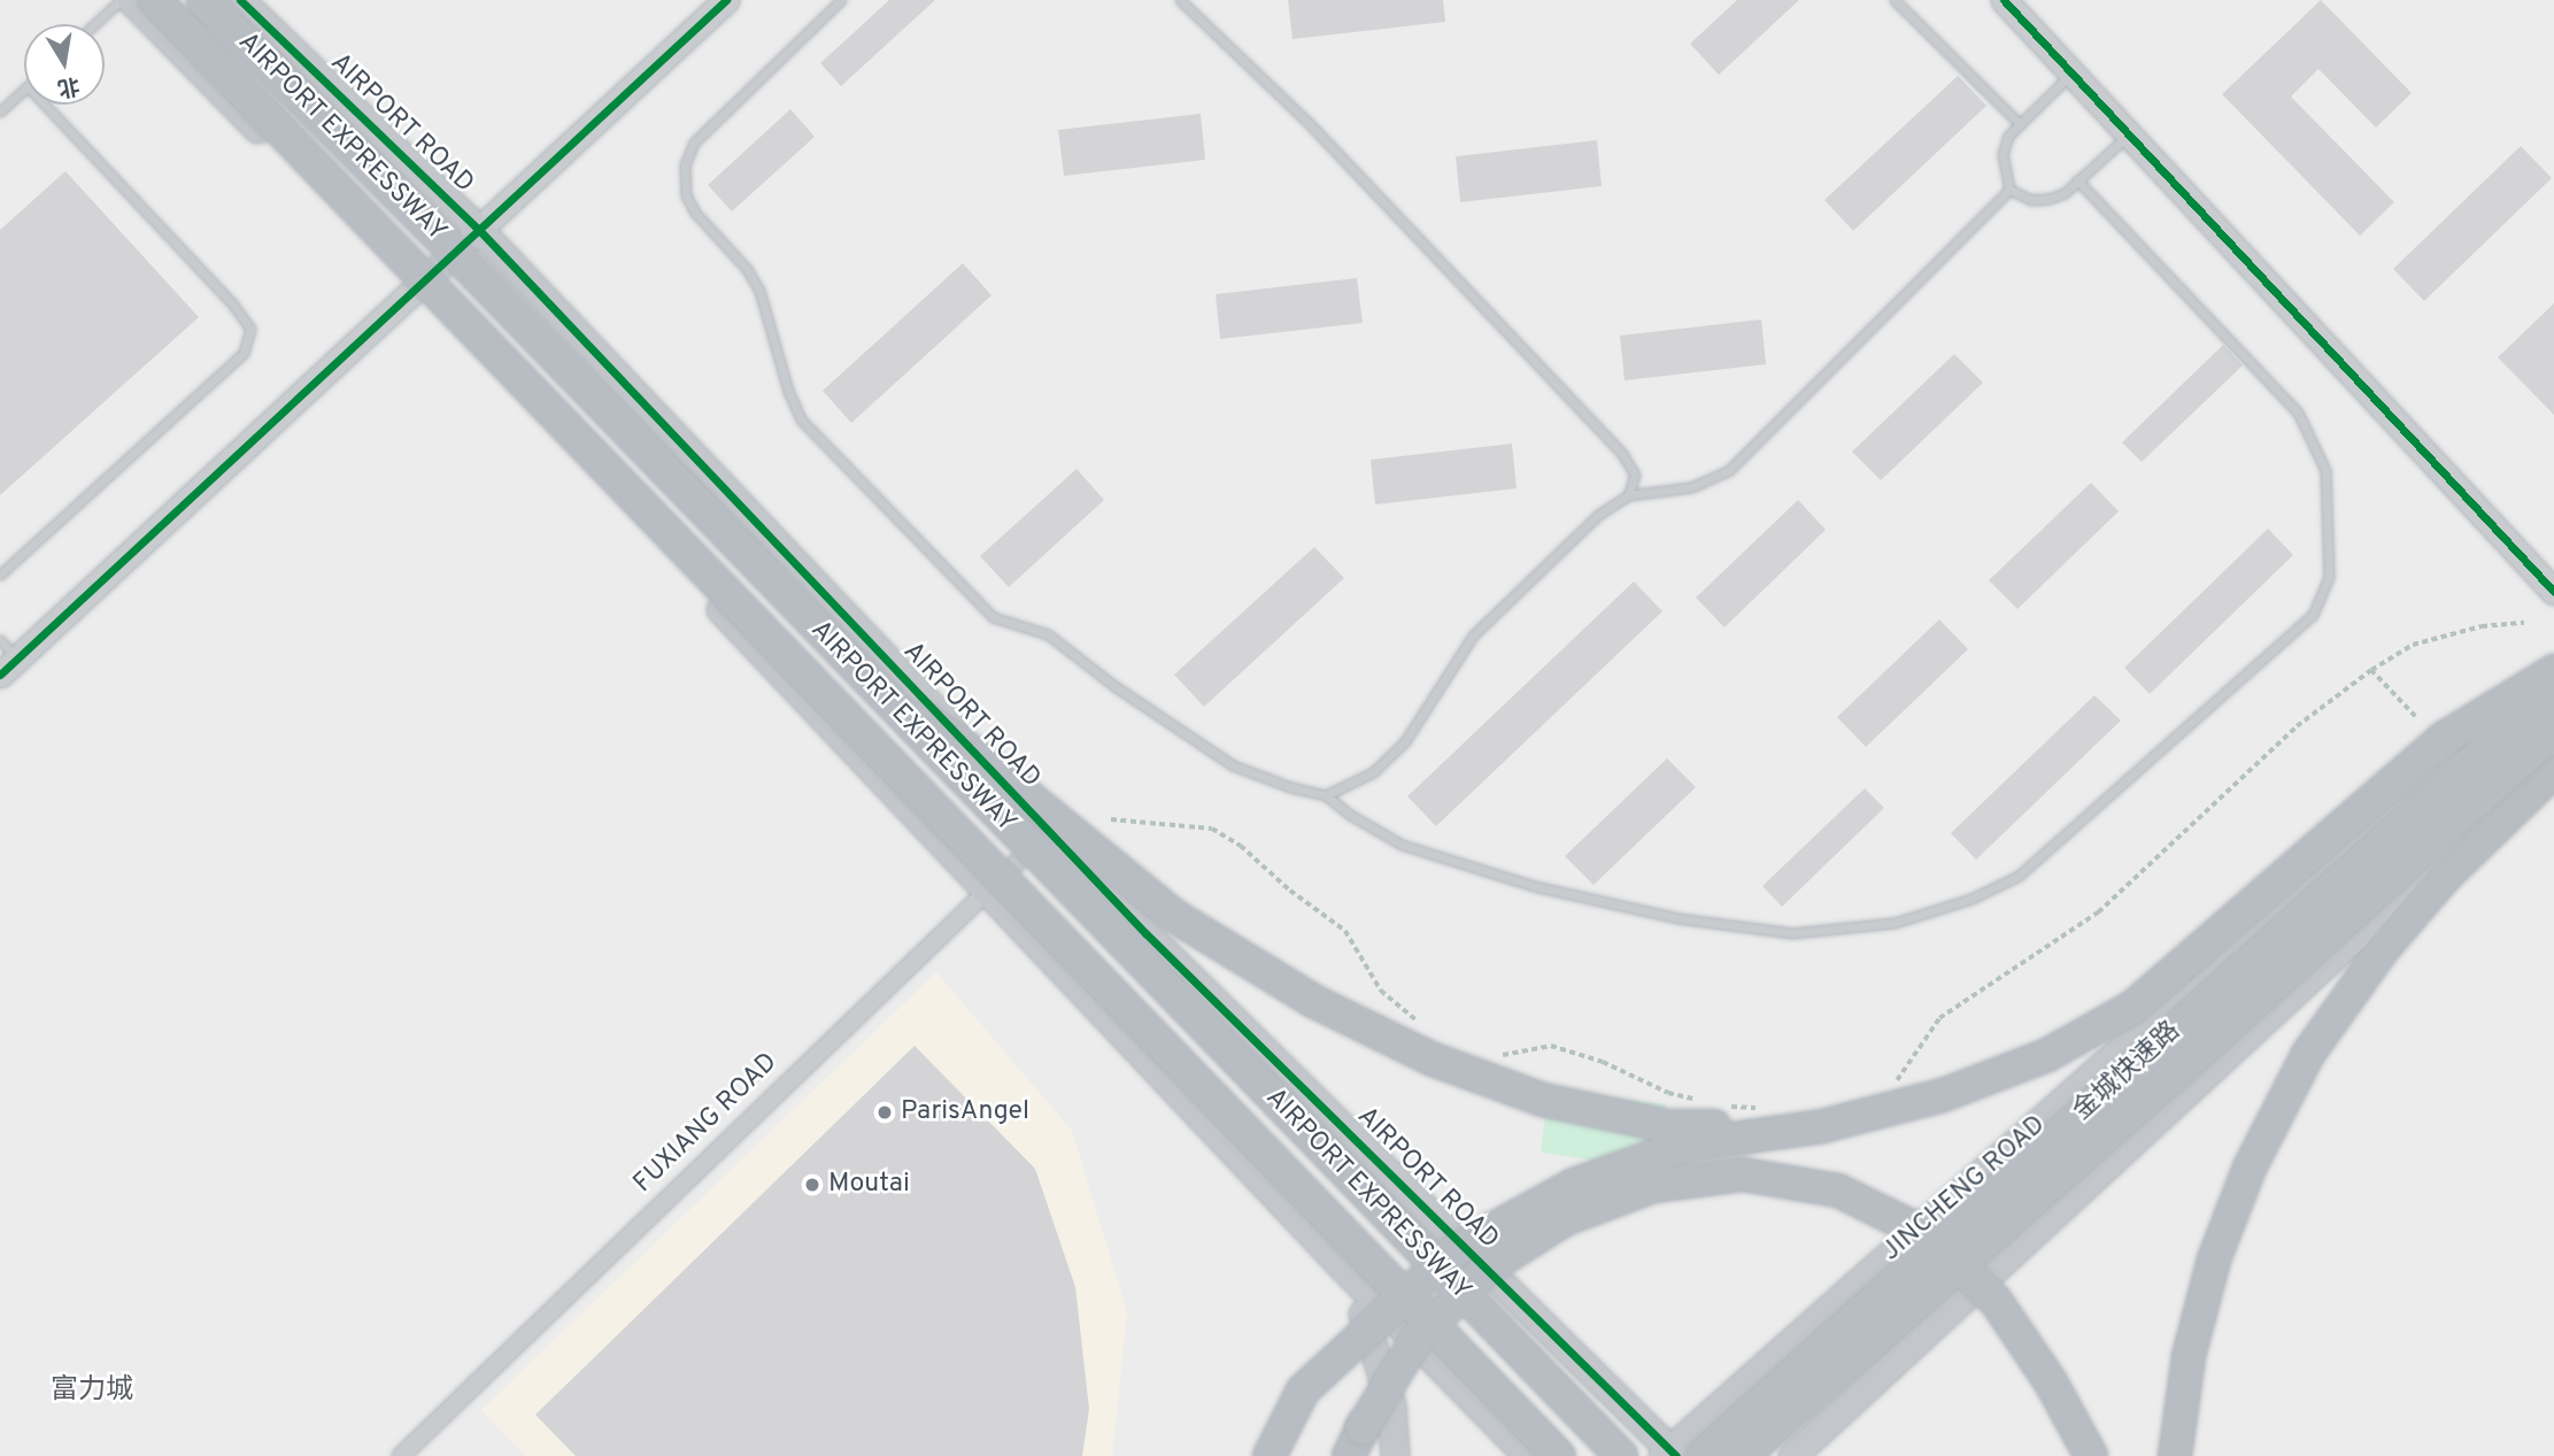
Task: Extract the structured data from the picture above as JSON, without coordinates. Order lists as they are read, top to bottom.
{
  "streets": {
    "highway": ["AIRPORT EXPRESSWAY", "金城快速路"],
    "main road": ["AIRPORT ROAD", "JINCHENG ROAD"],
    "street": ["FUXIANG ROAD"]
  },
  "crossings": [
    ["AIRPORT ROAD", "FUXIANG ROAD"],
    ["AIRPORT ROAD", "JINCHENG ROAD"]
  ],
  "districts": ["富力城"],
  "places": ["ParisAngel", "Moutai"],
  "north": "bottom"
}
